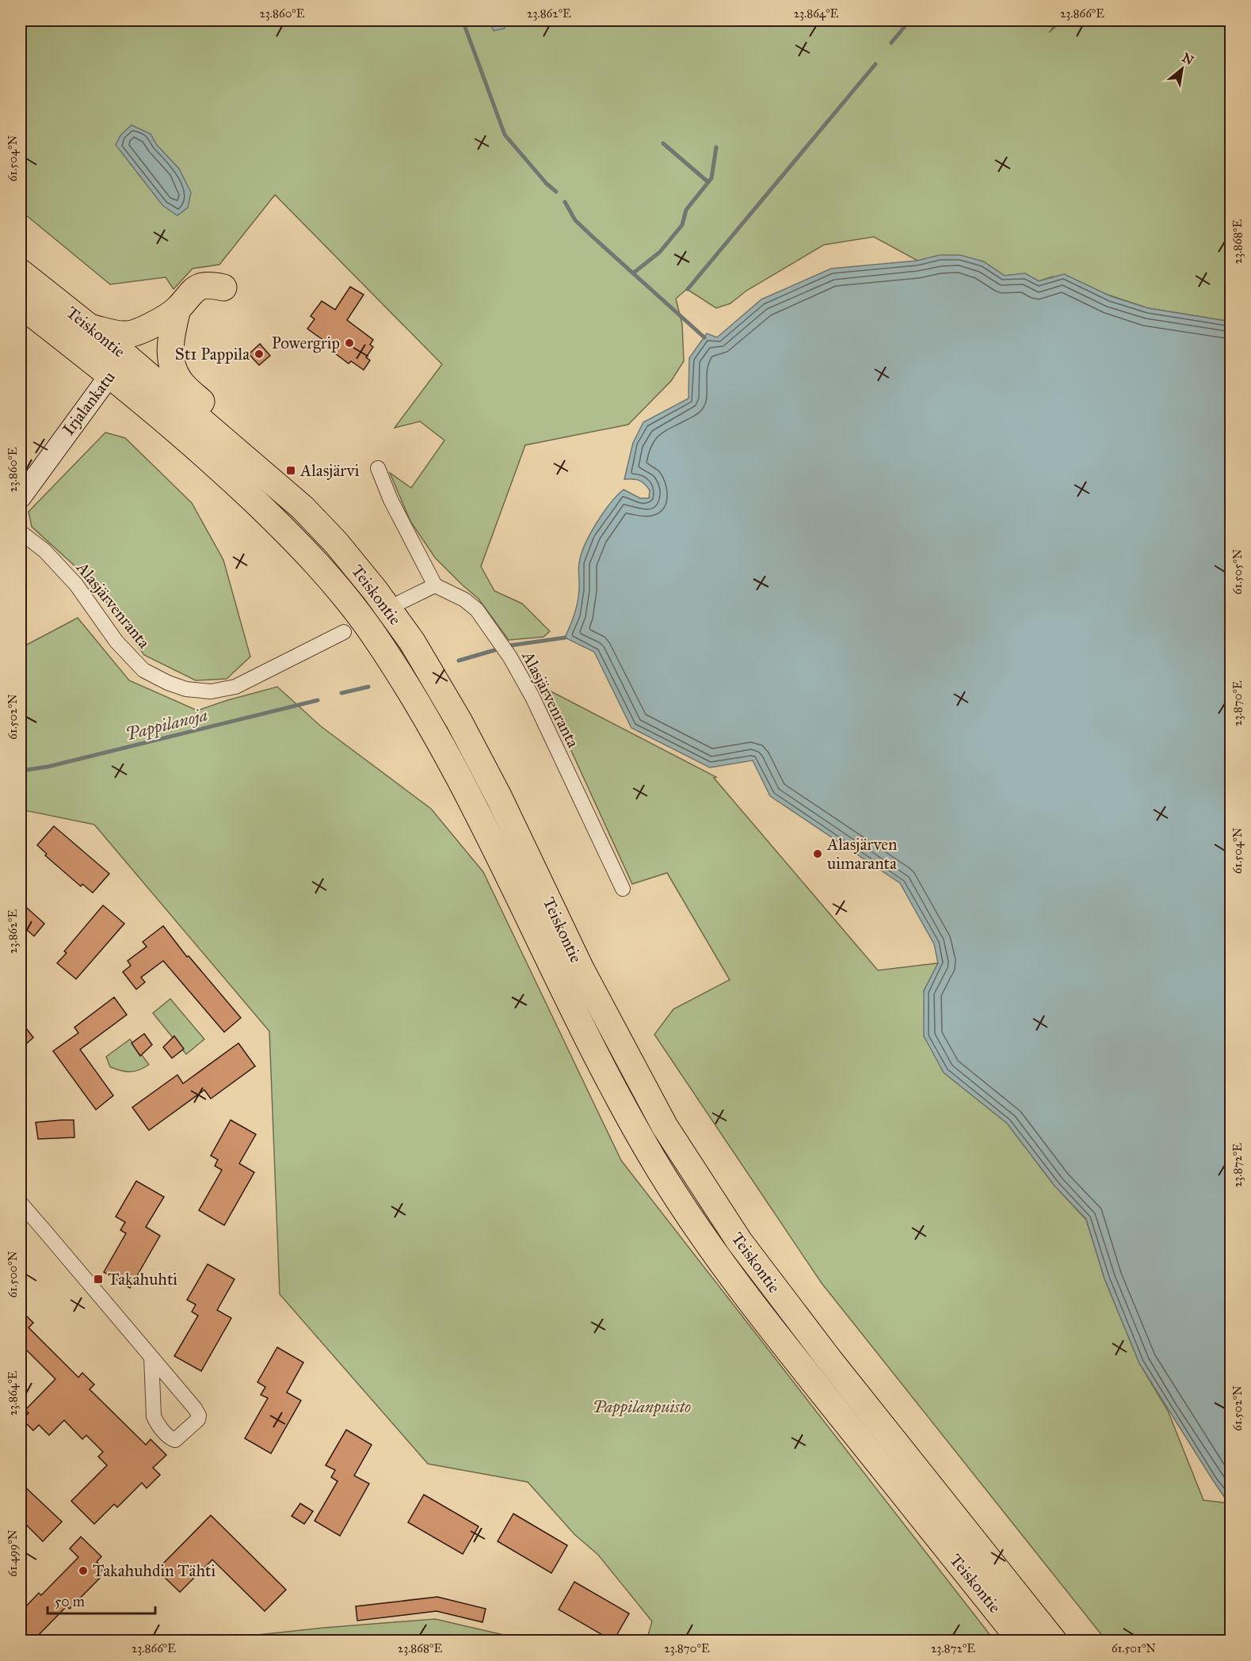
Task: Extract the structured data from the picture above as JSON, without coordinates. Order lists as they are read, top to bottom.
{
  "streets": {
    "highway": ["Teiskontie"],
    "street": ["Irjalankatu", "Alasjärvenranta"]
  },
  "crossings": [
    ["Teiskontie", "Irjalankatu"]
  ],
  "water": ["Pappilanoja"],
  "parks": ["Pappilanpuisto"],
  "places": {
    "other": [
      "Powergrip",
      "St1 Pappila",
      "Alasjärven uimaranta",
      "Takahuhdin Tähti"
    ],
    "transit": ["Alasjärvi", "Takahuhti"]
  },
  "scale_bar": "50 m",
  "north": "top right",
  "coordinates": [
    "23.860°E",
    "23.862°E",
    "23.864°E",
    "23.866°E",
    "61.504°N",
    "23.868°E",
    "61.505°N",
    "23.870°E",
    "61.502°N",
    "23.872°E",
    "61.500°N",
    "61.499°N",
    "61.501°N"
  ]
}
